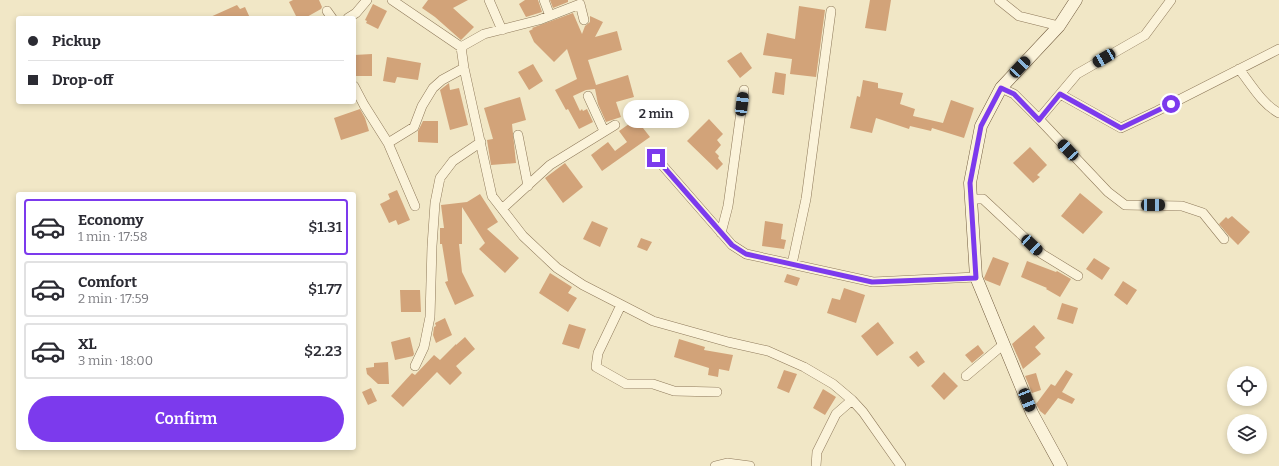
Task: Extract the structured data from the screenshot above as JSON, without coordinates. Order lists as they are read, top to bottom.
{
  "page": {
    "banner": ["Pickup", "Drop-off"],
    "bubble": "2 min",
    "list": [
      {
        "name": "Economy",
        "note": "1 min · 17:58",
        "value": "$1.31"
      },
      {
        "name": "Comfort",
        "note": "2 min · 17:59",
        "value": "$1.77"
      },
      {
        "name": "XL",
        "note": "3 min · 18:00",
        "value": "$2.23"
      }
    ],
    "buttons": "Confirm"
  }
}
